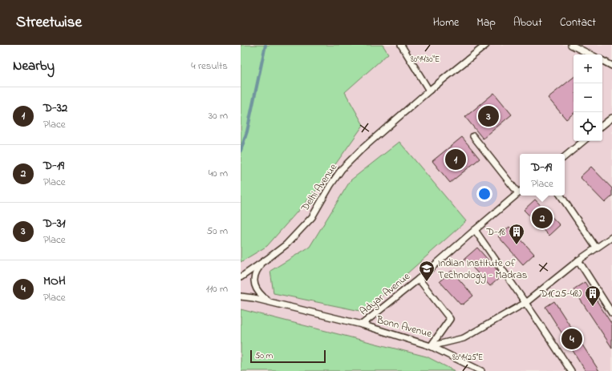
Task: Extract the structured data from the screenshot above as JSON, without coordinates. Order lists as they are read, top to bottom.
{
  "streets": {
    "lane": ["Delhi Avenue", "Adyar Avenue", "Bonn Avenue"]
  },
  "crossings": [
    ["Adyar Avenue", "Bonn Avenue"]
  ],
  "places": {
    "building": ["D-18", "D1(25-48)"],
    "school or university": ["Indian Institute of Technology - Madras"]
  },
  "scale_bar": "50 m",
  "page": {
    "header": "Streetwise",
    "nav": [
      "Home",
      "Map",
      "About",
      "Contact"
    ],
    "heading": ["Nearby", "4 results"],
    "map_buttons": ["+", "−"],
    "list": [
      {
        "mark": "1",
        "name": "D-32",
        "note": "Place",
        "value": "30 m"
      },
      {
        "mark": "2",
        "name": "D-19",
        "note": "Place",
        "value": "40 m"
      },
      {
        "mark": "3",
        "name": "D-31",
        "note": "Place",
        "value": "50 m"
      },
      {
        "mark": "4",
        "name": "MOH",
        "note": "Place",
        "value": "110 m"
      }
    ],
    "pins": [
      "3",
      "1",
      "2",
      "4"
    ],
    "popup": ["D-19", "Place"],
    "scale": "50 m"
  },
  "coordinates": ["80°14'30\"E", "80°14'25\"E"]
}
